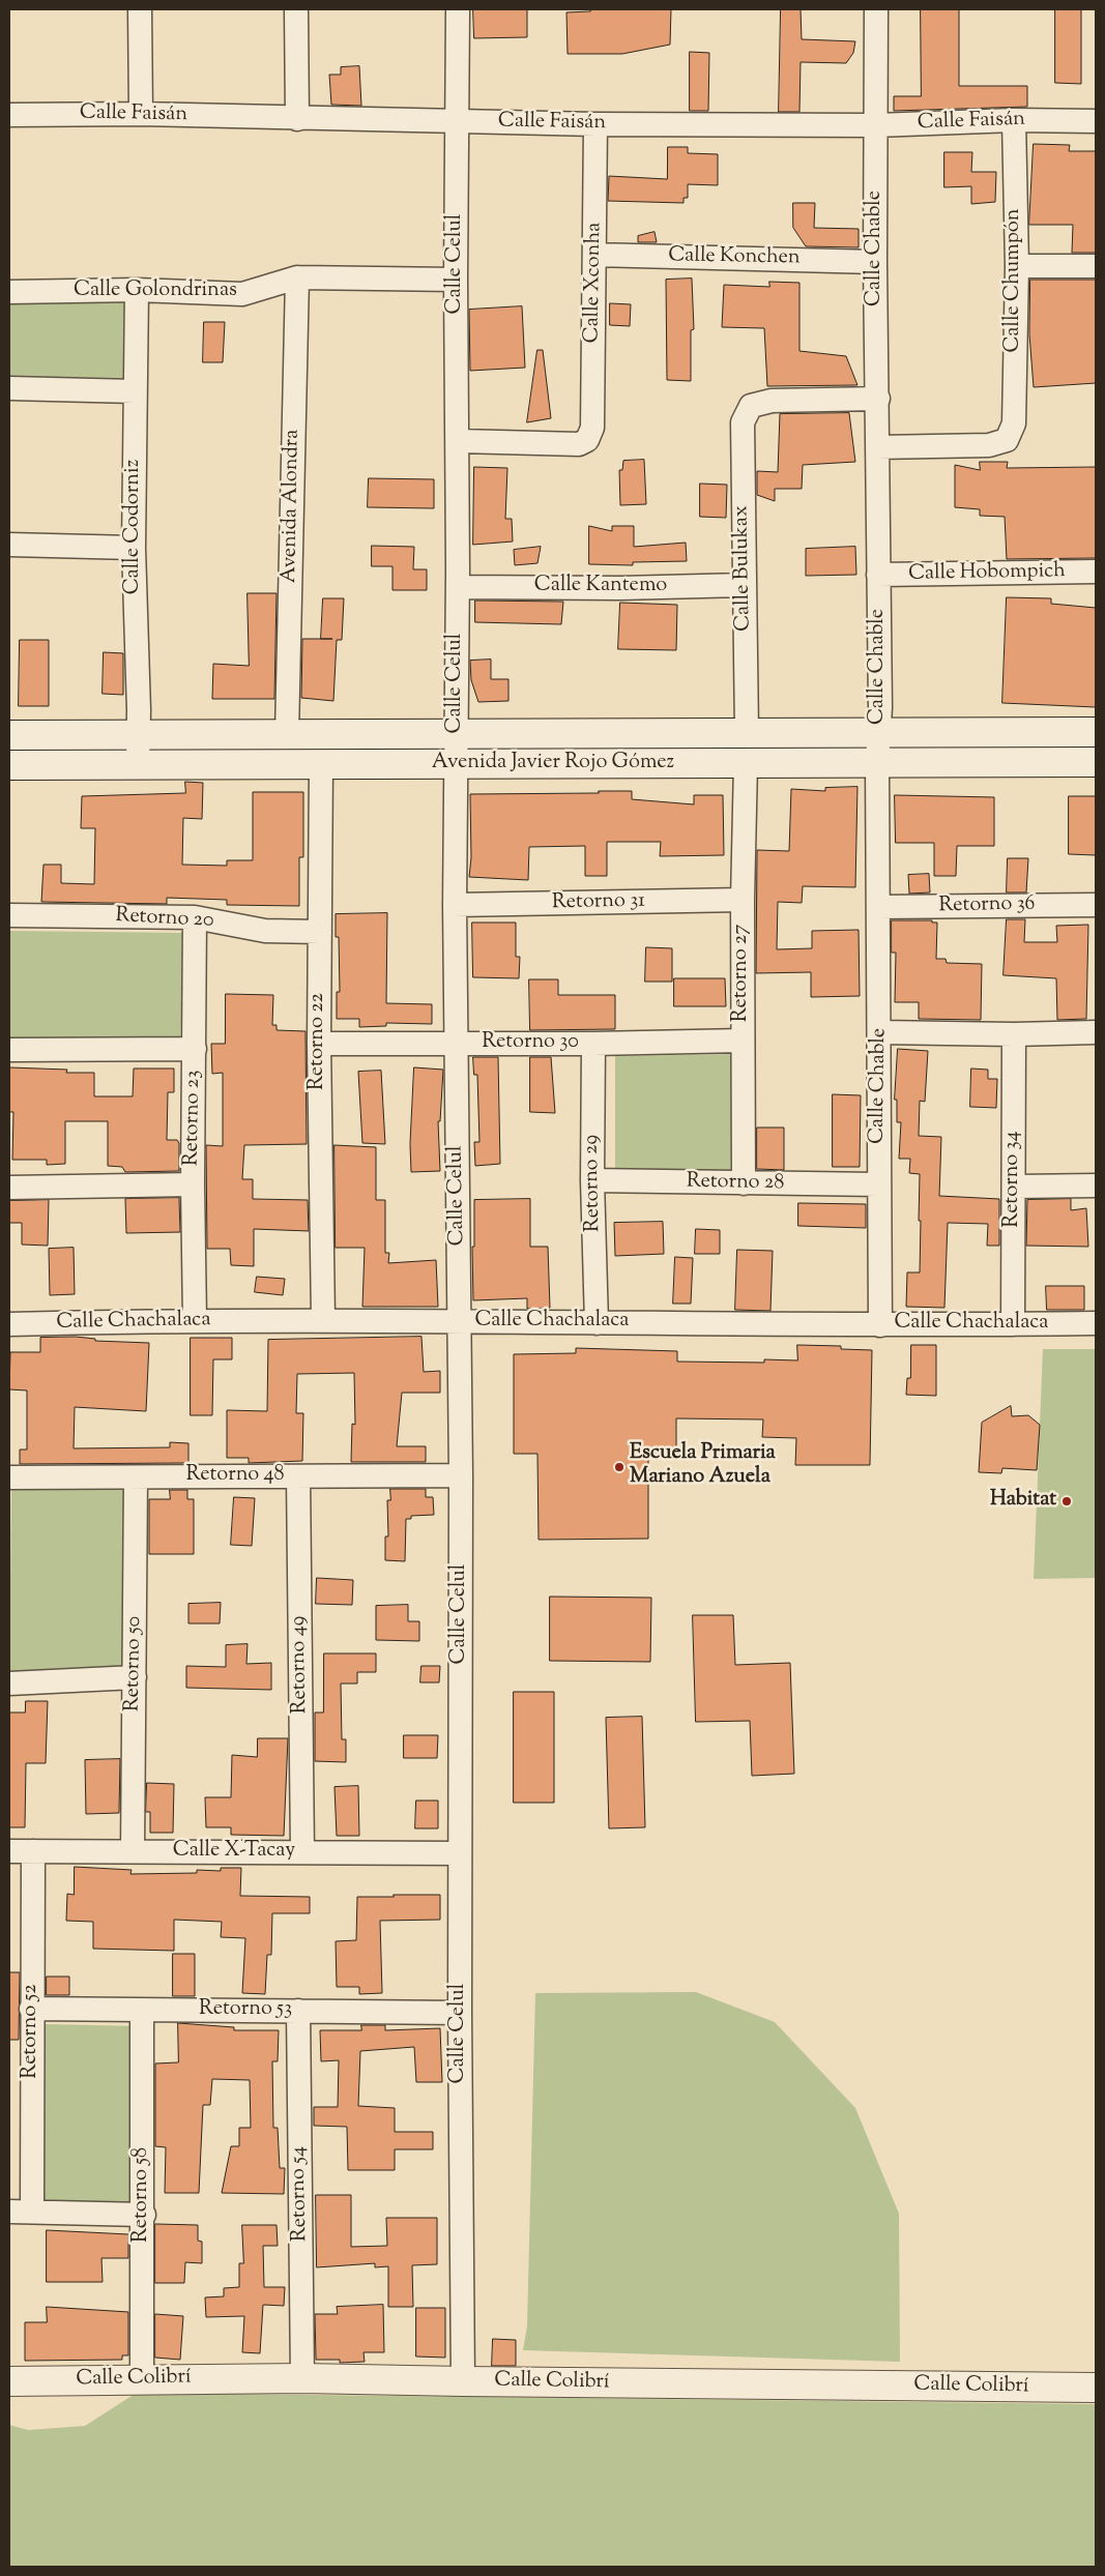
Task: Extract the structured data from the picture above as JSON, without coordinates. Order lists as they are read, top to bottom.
{
  "streets": {
    "main road": ["Avenida Javier Rojo Gómez", "Calle Colibrí"],
    "street": [
      "Calle Faisán",
      "Calle Chable",
      "Calle Konchen",
      "Calle Celul",
      "Calle Chumpón",
      "Calle Xconha",
      "Calle Golondrinas",
      "Avenida Alondra",
      "Calle Codorniz",
      "Calle Bulukax",
      "Calle Hobompich",
      "Calle Kantemo",
      "Retorno 31",
      "Retorno 36",
      "Retorno 20",
      "Retorno 27",
      "Retorno 22",
      "Retorno 30",
      "Retorno 23",
      "Retorno 34",
      "Retorno 29",
      "Retorno 28",
      "Calle Chachalaca",
      "Retorno 48",
      "Retorno 50",
      "Retorno 49",
      "Calle X-Tacay",
      "Retorno 53",
      "Retorno 52",
      "Retorno 54",
      "Retorno 58"
    ]
  },
  "crossings": [
    ["Calle Faisán", "Calle Chable"],
    ["Calle Faisán", "Calle Celul"],
    ["Calle Faisán", "Calle Chumpón"],
    ["Calle Faisán", "Calle Xconha"],
    ["Calle Chable", "Calle Konchen"],
    ["Calle Chable", "Calle Chumpón"],
    ["Calle Chable", "Calle Bulukax"],
    ["Calle Chable", "Calle Hobompich"],
    ["Calle Chable", "Avenida Javier Rojo Gómez"],
    ["Calle Chable", "Retorno 36"],
    ["Calle Chable", "Retorno 28"],
    ["Calle Chable", "Calle Chachalaca"],
    ["Calle Konchen", "Calle Xconha"],
    ["Calle Celul", "Calle Xconha"],
    ["Calle Celul", "Calle Golondrinas"],
    ["Calle Celul", "Calle Kantemo"],
    ["Calle Celul", "Avenida Javier Rojo Gómez"],
    ["Calle Celul", "Retorno 31"],
    ["Calle Celul", "Retorno 30"],
    ["Calle Celul", "Calle Chachalaca"],
    ["Calle Celul", "Retorno 48"],
    ["Calle Celul", "Calle X-Tacay"],
    ["Calle Celul", "Retorno 53"],
    ["Calle Celul", "Calle Colibrí"],
    ["Calle Golondrinas", "Avenida Alondra"],
    ["Calle Golondrinas", "Calle Codorniz"],
    ["Avenida Alondra", "Avenida Javier Rojo Gómez"],
    ["Calle Codorniz", "Avenida Javier Rojo Gómez"],
    ["Calle Bulukax", "Calle Kantemo"],
    ["Calle Bulukax", "Avenida Javier Rojo Gómez"],
    ["Avenida Javier Rojo Gómez", "Retorno 27"],
    ["Avenida Javier Rojo Gómez", "Retorno 22"],
    ["Retorno 31", "Retorno 27"],
    ["Retorno 20", "Retorno 22"],
    ["Retorno 20", "Retorno 23"],
    ["Retorno 27", "Retorno 30"],
    ["Retorno 27", "Retorno 28"],
    ["Retorno 22", "Retorno 30"],
    ["Retorno 22", "Calle Chachalaca"],
    ["Retorno 30", "Retorno 29"],
    ["Retorno 23", "Calle Chachalaca"],
    ["Retorno 34", "Calle Chachalaca"],
    ["Retorno 29", "Retorno 28"],
    ["Retorno 29", "Calle Chachalaca"],
    ["Retorno 48", "Retorno 50"],
    ["Retorno 48", "Retorno 49"],
    ["Retorno 50", "Calle X-Tacay"],
    ["Retorno 49", "Calle X-Tacay"],
    ["Calle X-Tacay", "Retorno 52"],
    ["Retorno 53", "Retorno 52"],
    ["Retorno 53", "Retorno 54"],
    ["Retorno 53", "Retorno 58"],
    ["Retorno 54", "Calle Colibrí"],
    ["Retorno 58", "Calle Colibrí"]
  ],
  "places": ["Escuela Primaria Mariano Azuela", "Habitat"]
}
